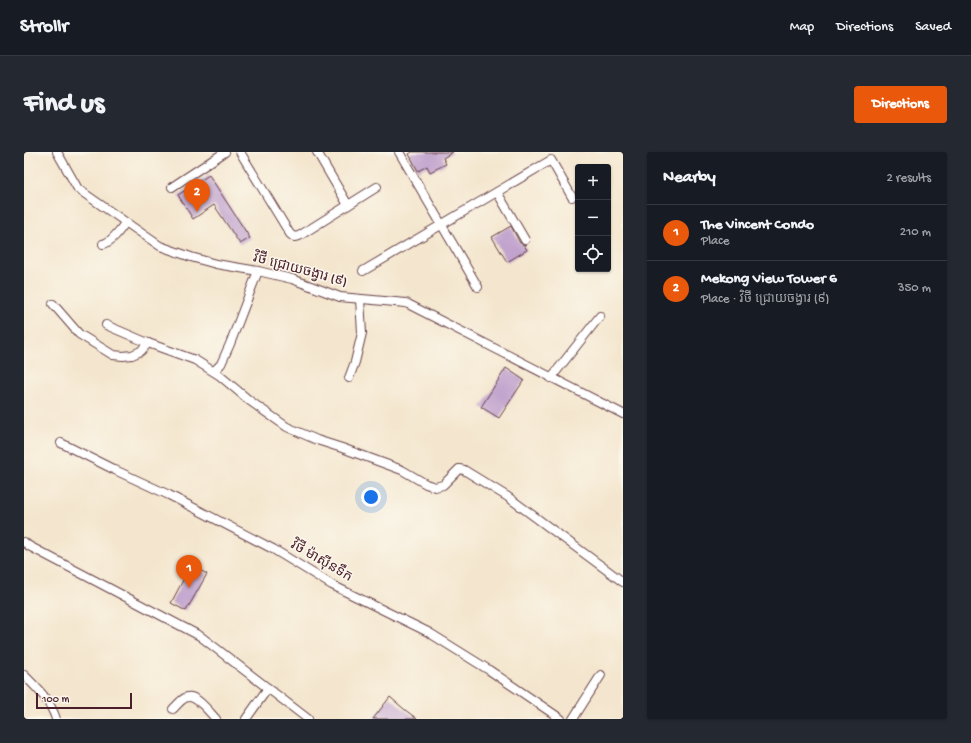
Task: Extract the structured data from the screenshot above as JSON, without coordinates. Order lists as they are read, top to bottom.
{
  "streets": {
    "street": ["វិថី ជ្រោយចង្វារ (៩)", "វិថី ម៉ាស៊ីនទឹក"]
  },
  "scale_bar": "100 m",
  "page": {
    "header": "Strollr",
    "nav": ["Map", "Directions", "Saved"],
    "buttons": "Directions",
    "title": "Find us",
    "heading": ["Nearby", "2 results"],
    "map_buttons": ["+", "−"],
    "pins": ["2", "1"],
    "list": [
      {
        "mark": "1",
        "name": "The Vincent Condo",
        "note": "Place",
        "value": "210 m"
      },
      {
        "mark": "2",
        "name": "Mekong View Tower 6",
        "note": "Place · វិថី ជ្រោយចង្វារ (៩)",
        "value": "350 m"
      }
    ],
    "scale": "100 m"
  }
}
